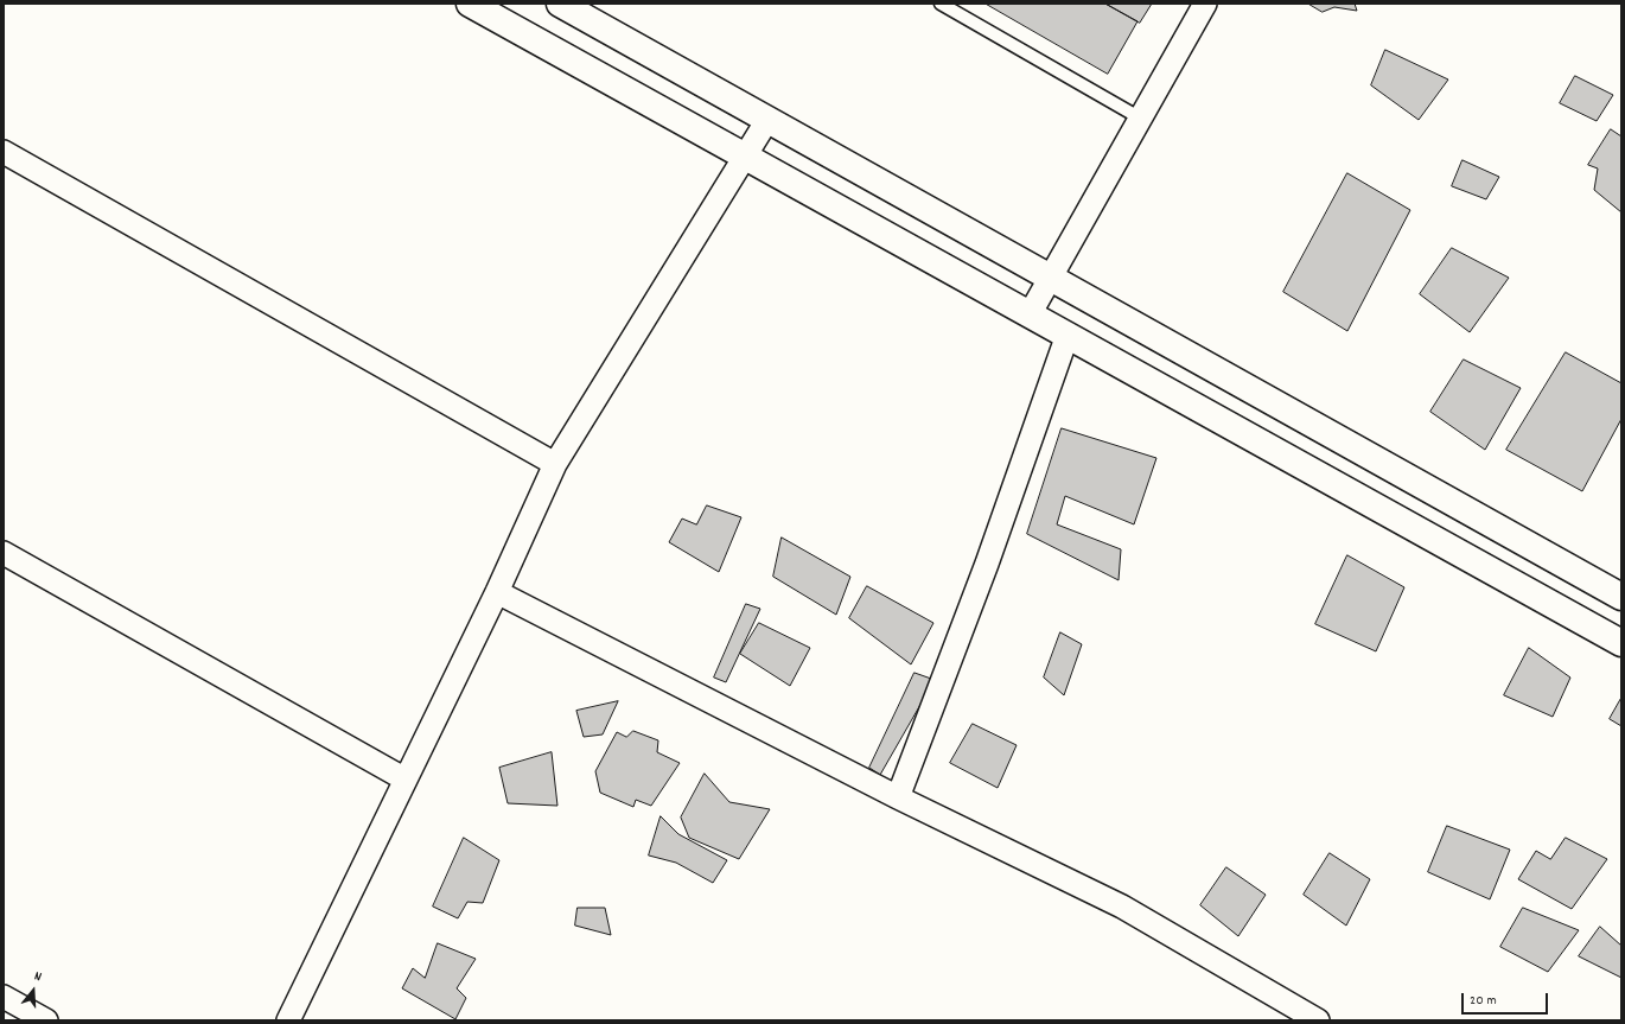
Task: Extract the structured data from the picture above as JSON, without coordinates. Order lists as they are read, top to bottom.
{
  "scale_bar": "20 m",
  "north": "top"
}
